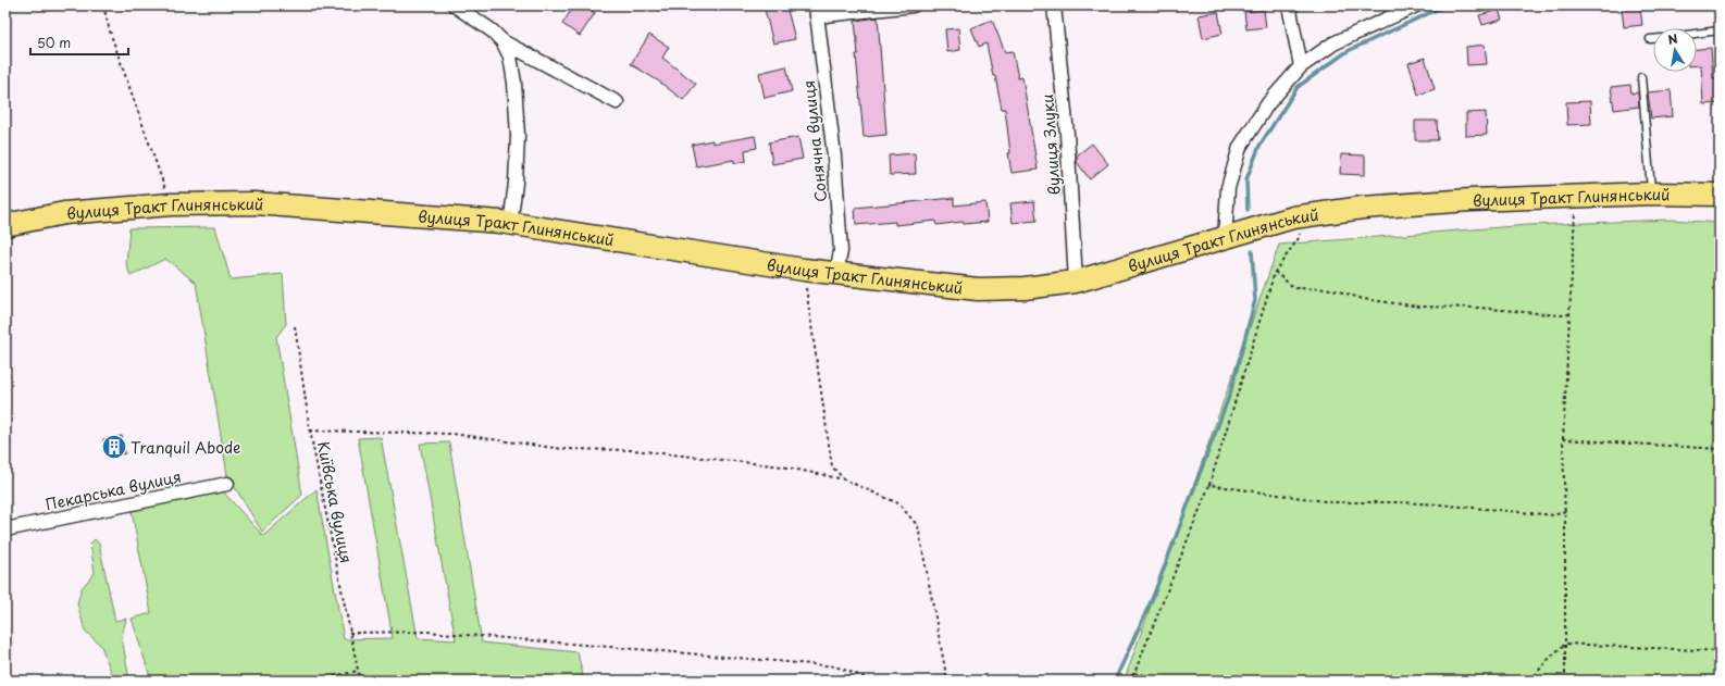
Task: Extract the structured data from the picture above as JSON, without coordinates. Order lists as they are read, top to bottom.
{
  "streets": {
    "main road": ["вулиця Тракт Глинянський"],
    "street": ["Сонячна вулиця", "вулиця Злуки", "Пекарська вулиця"],
    "path": ["Київська вулиця"]
  },
  "crossings": [
    ["Сонячна вулиця", "вулиця Тракт Глинянський"],
    ["вулиця Злуки", "вулиця Тракт Глинянський"]
  ],
  "places": {
    "building": ["Tranquil Abode"]
  },
  "scale_bar": "50 m",
  "north": "top"
}
